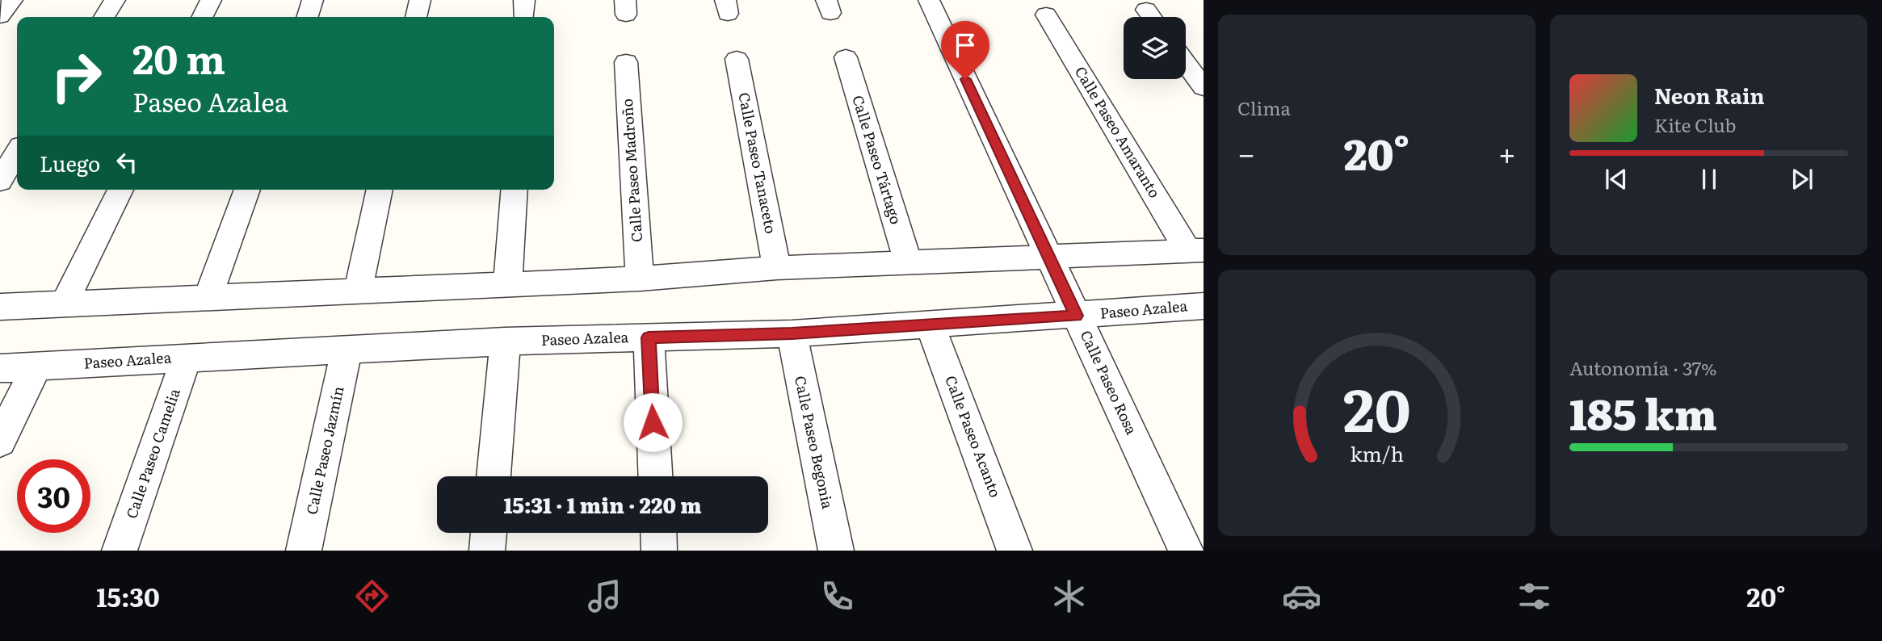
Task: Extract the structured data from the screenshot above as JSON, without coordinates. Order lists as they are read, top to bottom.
{
  "streets": {
    "street": [
      "Calle Paseo Amaranto",
      "Calle Paseo Tártago",
      "Calle Paseo Tanaceto",
      "Calle Paseo Madroño",
      "Paseo Azalea",
      "Calle Paseo Rosa",
      "Calle Paseo Acanto",
      "Calle Paseo Begonia",
      "Calle Paseo Jazmín",
      "Calle Paseo Camelia"
    ]
  },
  "crossings": [
    ["Paseo Azalea", "Calle Paseo Rosa"],
    ["Paseo Azalea", "Calle Paseo Acanto"],
    ["Paseo Azalea", "Calle Paseo Begonia"],
    ["Paseo Azalea", "Calle Paseo Jazmín"],
    ["Paseo Azalea", "Calle Paseo Camelia"]
  ],
  "page": {
    "tile": [
      "Clima",
      ["Autonomía · 37%", "185 km"]
    ],
    "turn": ["20 m", "Paseo Azalea"],
    "song": ["Neon Rain", "Kite Club"],
    "heat": ["−", "20°", "+"],
    "then": "Luego",
    "limit": "30",
    "trip": "15:31 · 1 min · 220 m",
    "tabs": ["15:30", "20°"],
    "gauge": ["20", "km/h"]
  }
}
